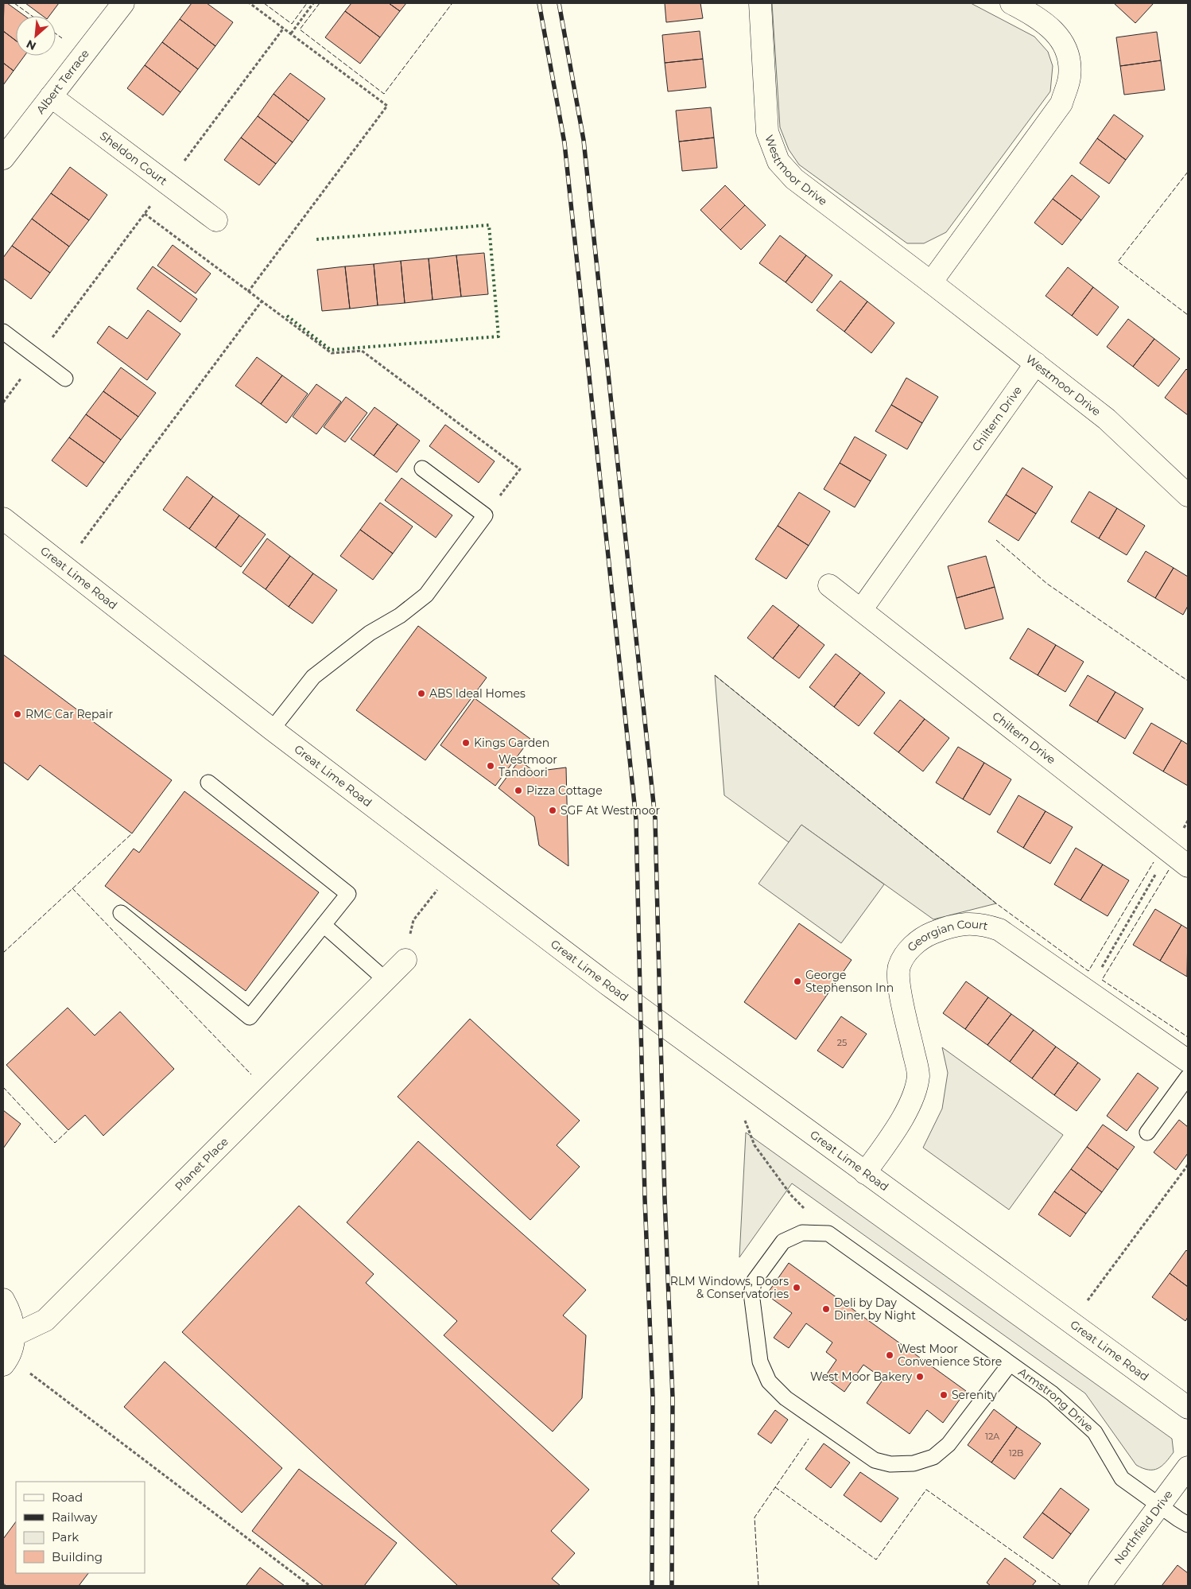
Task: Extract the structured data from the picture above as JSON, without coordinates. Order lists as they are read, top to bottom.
{
  "streets": {
    "street": [
      "Albert Terrace",
      "Sheldon Court",
      "Westmoor Drive",
      "Chiltern Drive",
      "Great Lime Road",
      "Georgian Court",
      "Planet Place",
      "Northfield Drive"
    ],
    "lane": ["Armstrong Drive"]
  },
  "crossings": [
    ["Albert Terrace", "Sheldon Court"],
    ["Westmoor Drive", "Chiltern Drive"],
    ["Great Lime Road", "Georgian Court"],
    ["Armstrong Drive", "Northfield Drive"]
  ],
  "places": [
    "ABS Ideal Homes",
    "RMC Car Repair",
    "Kings Garden",
    "Westmoor Tandoori",
    "Pizza Cottage",
    "SGF At Westmoor",
    "George Stephenson Inn",
    "RLM Windows, Doors & Conservatories",
    "Deli by Day Diner by Night",
    "West Moor Convenience Store",
    "West Moor Bakery",
    "Serenity"
  ],
  "house_numbers": ["25", "12A", "12B"],
  "legend": [
    "Road",
    "Railway",
    "Park",
    "Building"
  ],
  "north": "bottom left"
}
